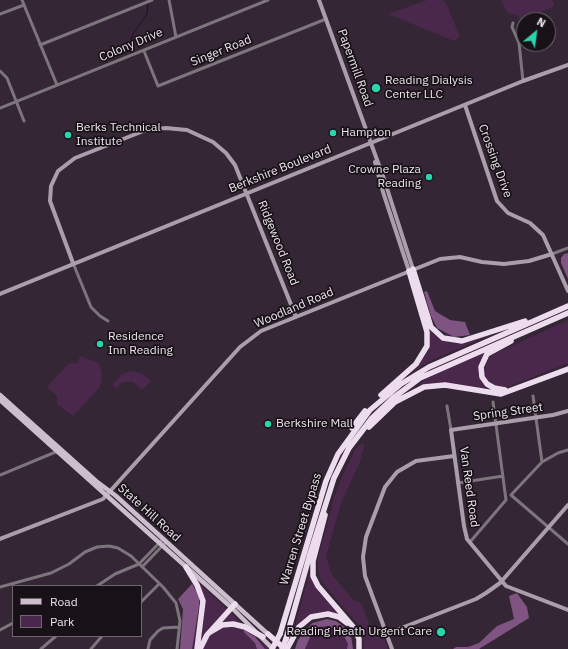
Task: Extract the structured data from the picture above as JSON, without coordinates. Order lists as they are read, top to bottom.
{
  "streets": {
    "highway": ["Warren Street Bypass"],
    "main road": ["State Hill Road"],
    "street": [
      "Colony Drive",
      "Singer Road",
      "Papermill Road",
      "Crossing Drive",
      "Berkshire Boulevard",
      "Ridgewood Road",
      "Woodland Road",
      "Spring Street",
      "Van Reed Road"
    ]
  },
  "crossings": [
    ["Colony Drive", "Singer Road"],
    ["Singer Road", "Papermill Road"],
    ["Papermill Road", "Berkshire Boulevard"],
    ["Papermill Road", "Woodland Road"],
    ["Crossing Drive", "Berkshire Boulevard"],
    ["Crossing Drive", "Woodland Road"],
    ["Berkshire Boulevard", "Ridgewood Road"],
    ["Ridgewood Road", "Woodland Road"],
    ["Woodland Road", "State Hill Road"],
    ["Spring Street", "Van Reed Road"]
  ],
  "places": [
    "Reading Dialysis Center LLC",
    "Hampton",
    "Berks Technical Institute",
    "Crowne Plaza Reading",
    "Residence Inn Reading",
    "Berkshire Mall",
    "Reading Heath Urgent Care"
  ],
  "legend": ["Road", "Park"],
  "north": "top right"
}
